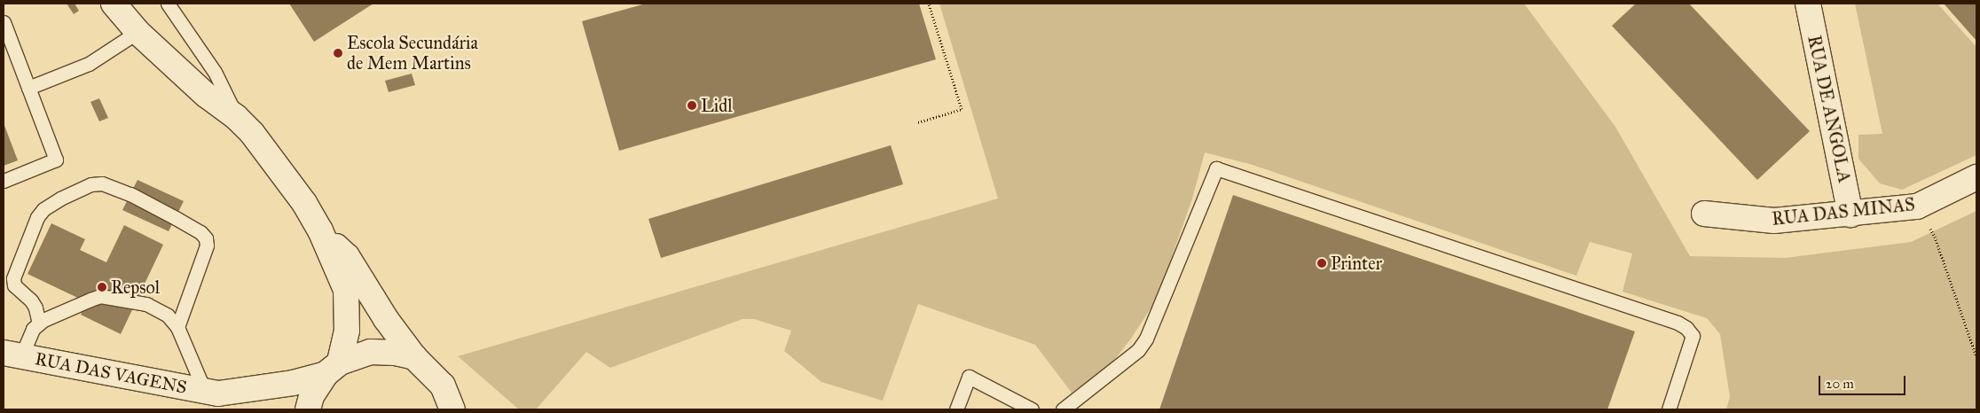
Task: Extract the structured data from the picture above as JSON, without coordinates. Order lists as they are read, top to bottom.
{
  "streets": {
    "street": ["RUA DE ANGOLA", "RUA DAS MINAS", "RUA DAS VAGENS"]
  },
  "crossings": [
    ["RUA DE ANGOLA", "RUA DAS MINAS"]
  ],
  "places": [
    "Escola Secundária de Mem Martins",
    "Lidl",
    "Printer",
    "Repsol"
  ],
  "scale_bar": "20 m"
}
